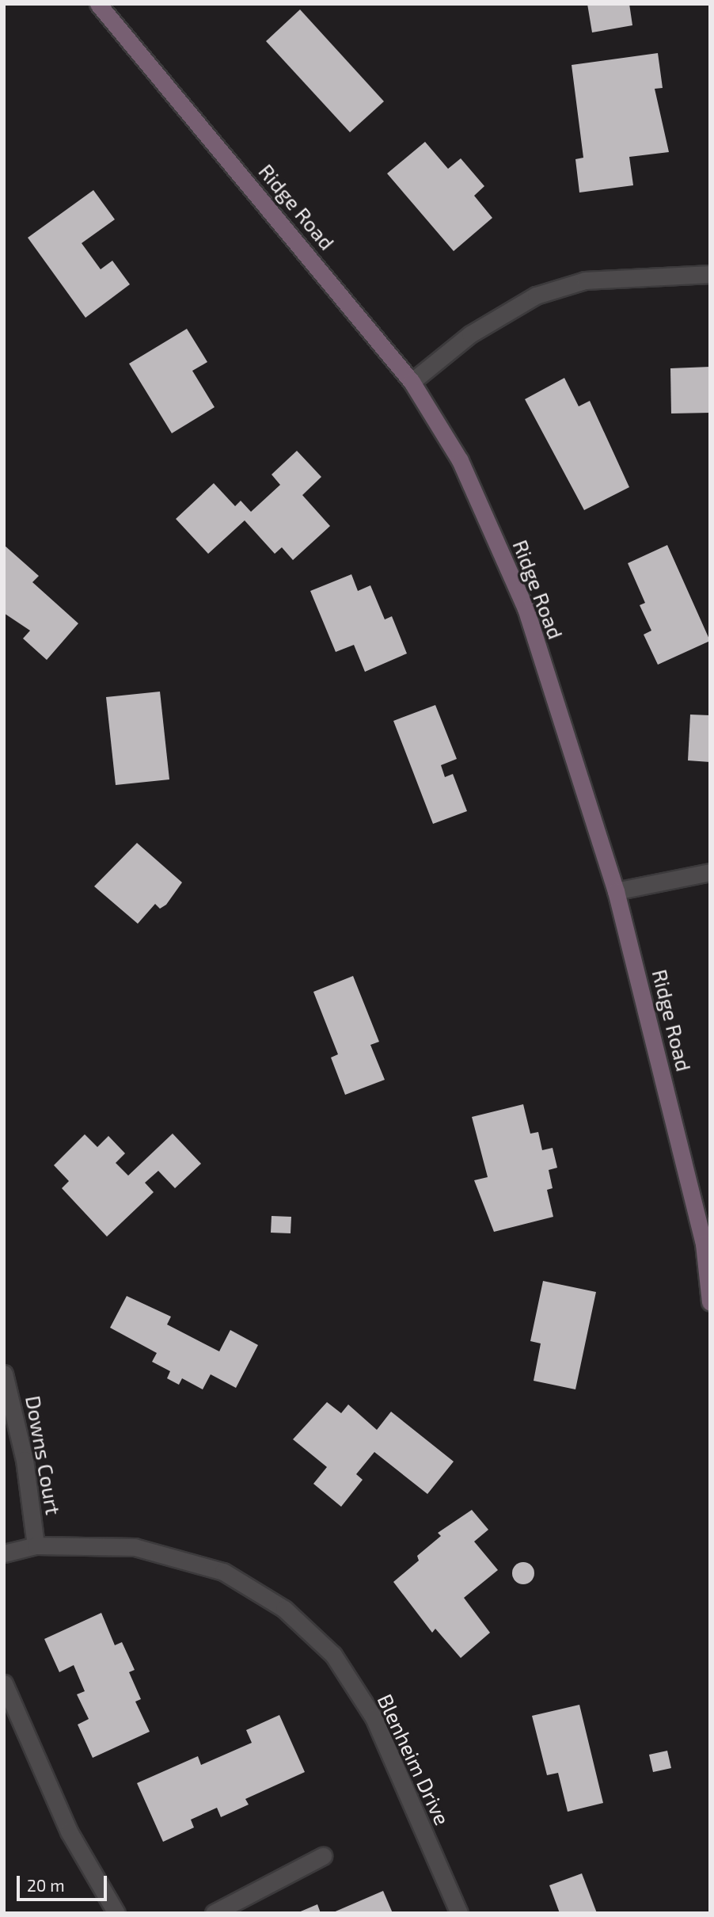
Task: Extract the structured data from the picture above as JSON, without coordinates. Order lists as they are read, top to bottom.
{
  "streets": {
    "street": ["Ridge Road", "Downs Court", "Blenheim Drive"]
  },
  "crossings": [
    ["Downs Court", "Blenheim Drive"]
  ],
  "scale_bar": "20 m"
}
